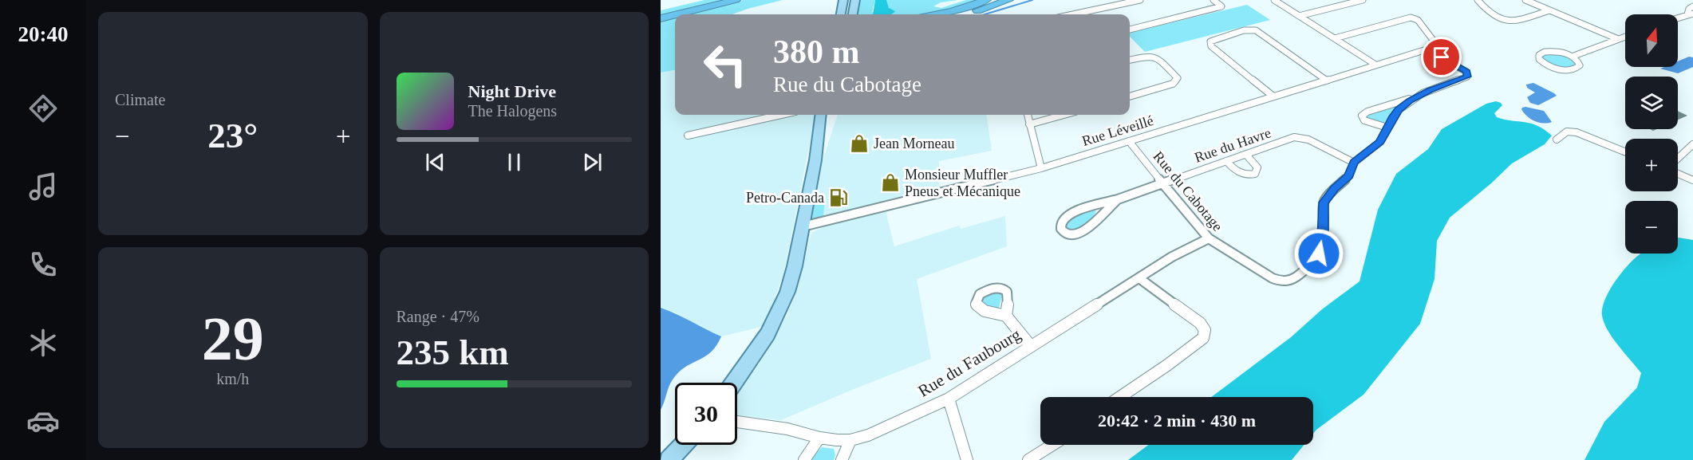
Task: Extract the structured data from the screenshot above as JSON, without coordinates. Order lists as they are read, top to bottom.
{
  "streets": {
    "street": [
      "Rue Léveillé",
      "Rue du Havre",
      "Rue du Cabotage",
      "Rue du Faubourg"
    ]
  },
  "crossings": [
    ["Rue Léveillé", "Rue du Cabotage"],
    ["Rue du Havre", "Rue du Cabotage"],
    ["Rue du Cabotage", "Rue du Faubourg"]
  ],
  "places": {
    "shop": ["Jean Morneau", "Monsieur Muffler Pneus et Mécanique"],
    "fuel station": ["Petro-Canada"]
  },
  "north": "top",
  "page": {
    "tabs": "20:40",
    "tile": [
      "Climate",
      ["29", "km/h"],
      ["Range · 47%", "235 km"]
    ],
    "map_buttons": ["+", "−"],
    "turn": ["380 m", "Rue du Cabotage"],
    "song": ["Night Drive", "The Halogens"],
    "heat": ["−", "23°", "+"],
    "limit": "30",
    "trip": "20:42 · 2 min · 430 m"
  }
}
